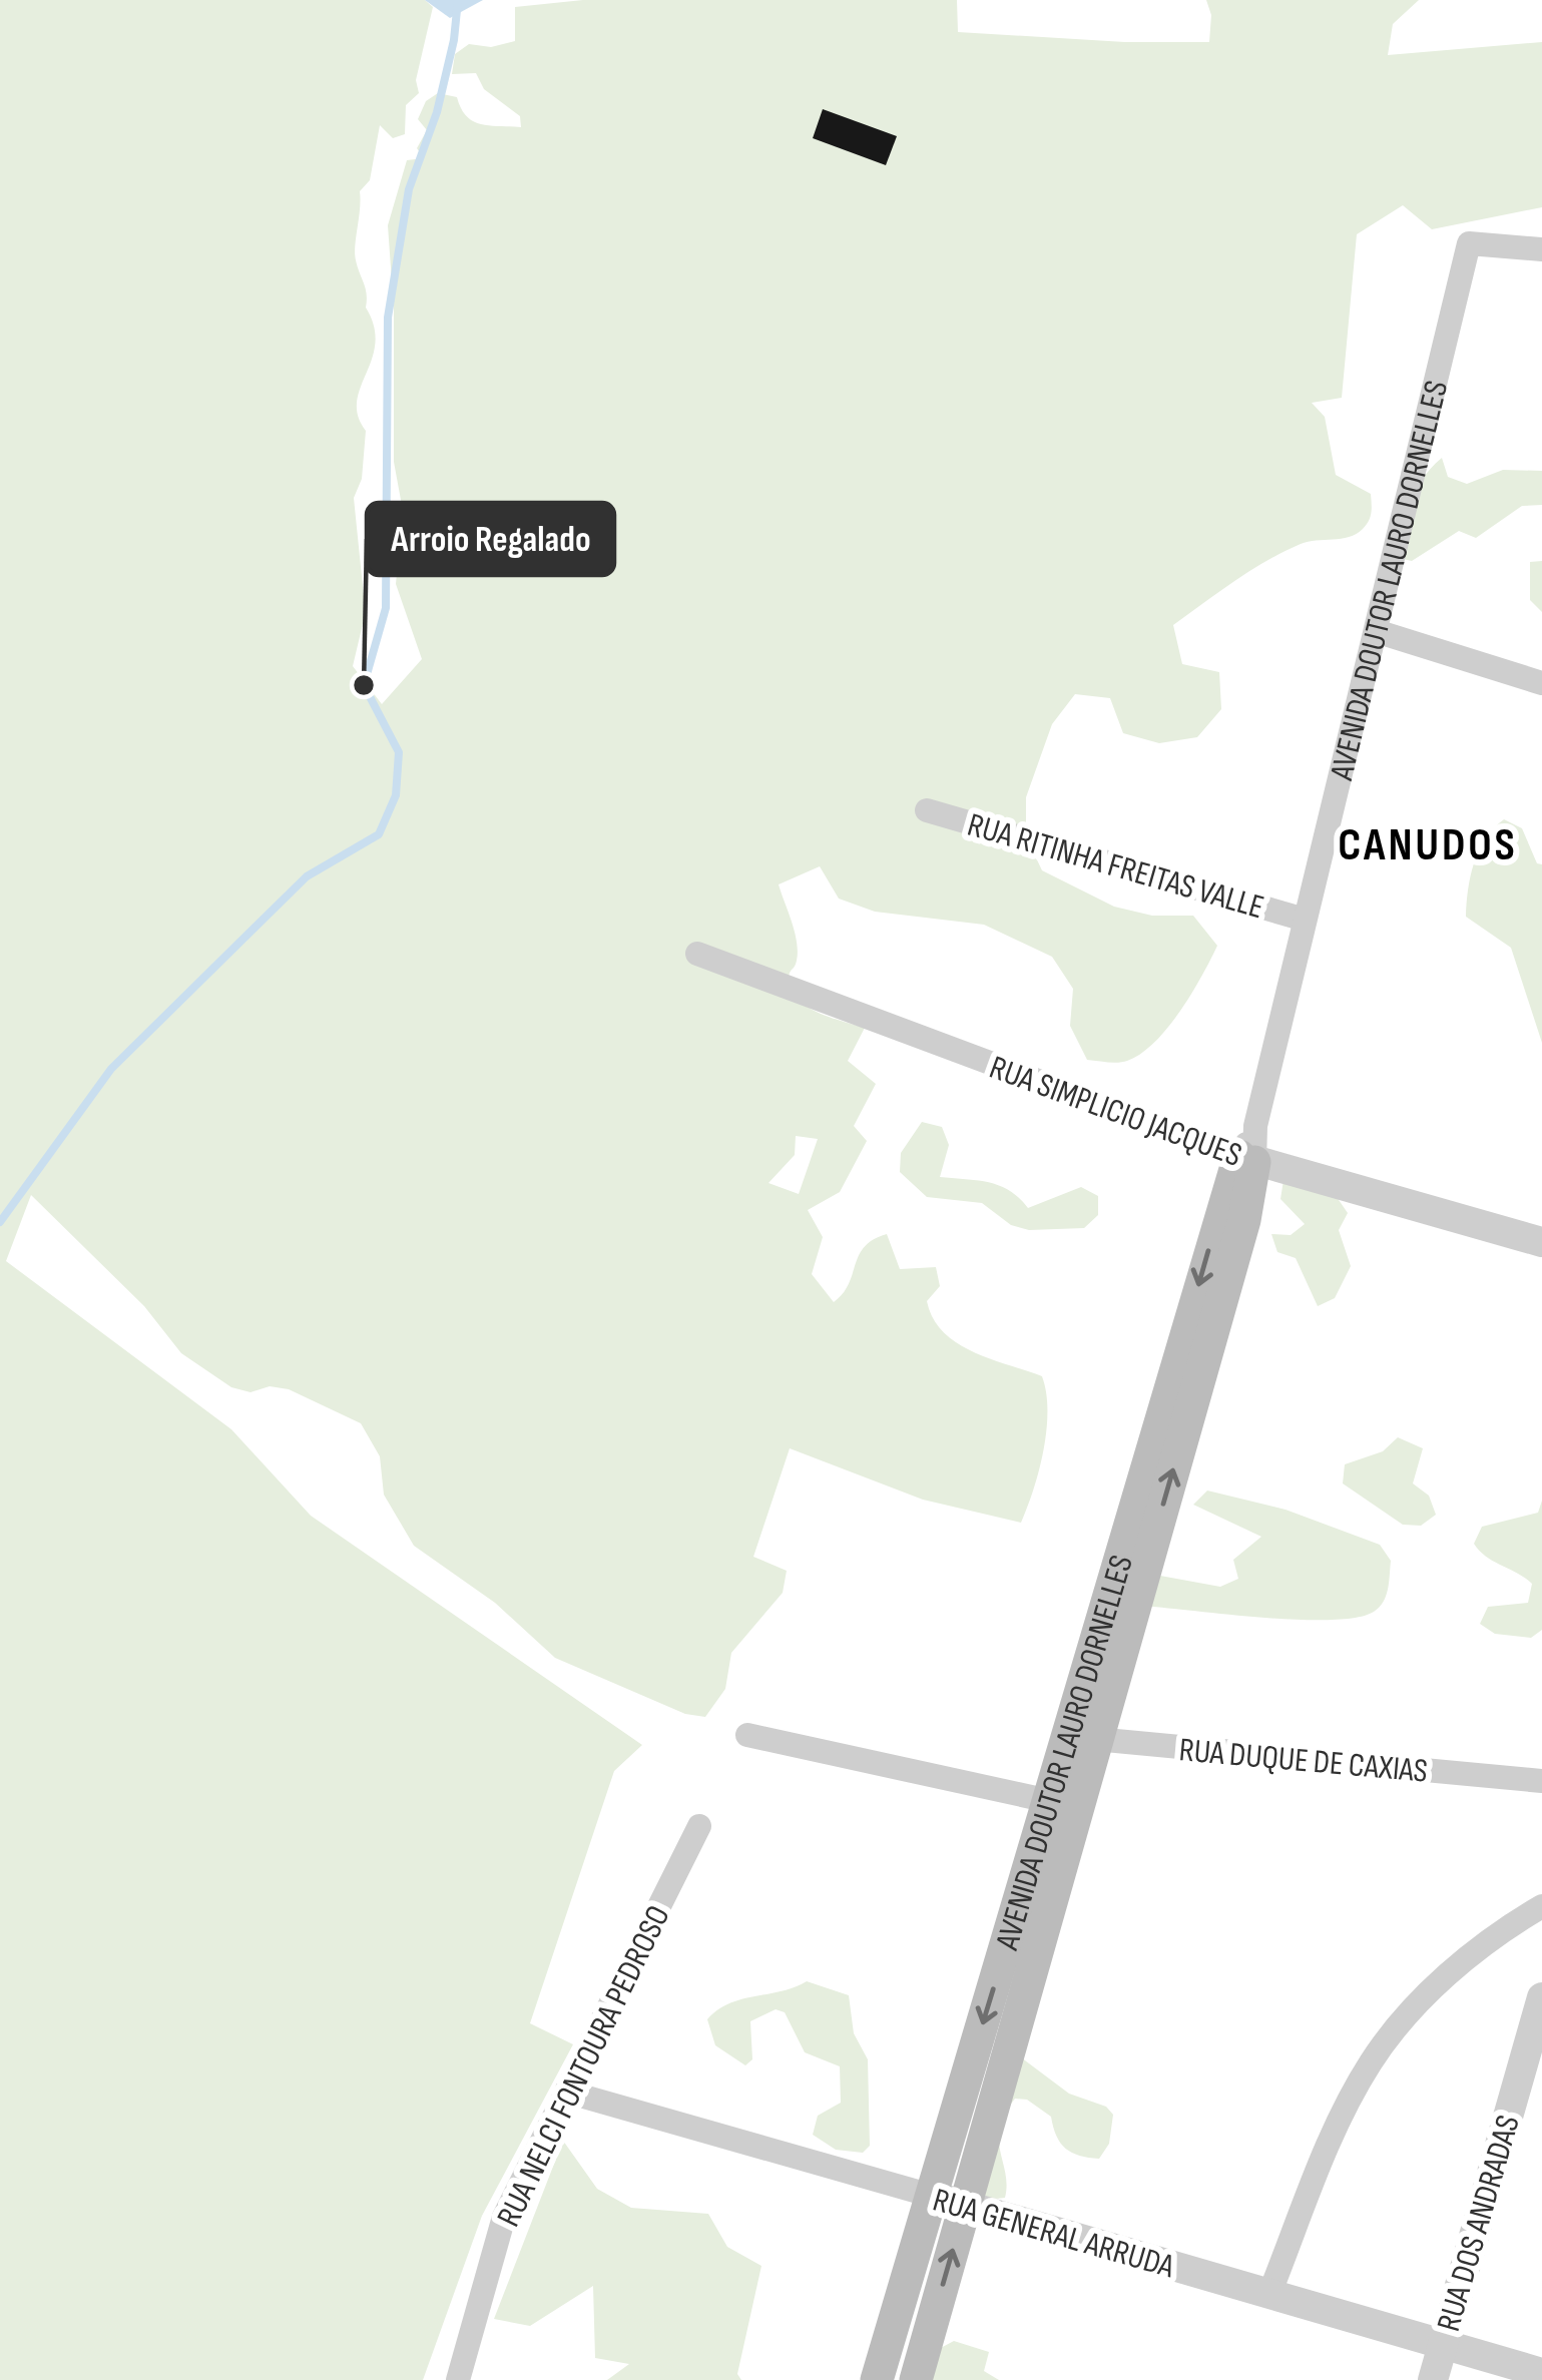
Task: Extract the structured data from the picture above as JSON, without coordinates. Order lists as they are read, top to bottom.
{
  "streets": {
    "main road": ["AVENIDA DOUTOR LAURO DORNELLES"],
    "street": [
      "RUA RITINHA FREITAS VALLE",
      "RUA SIMPLICIO JACQUES",
      "RUA DUQUE DE CAXIAS",
      "RUA NELCI FONTOURA PEDROSO",
      "RUA DOS ANDRADAS",
      "RUA GENERAL ARRUDA"
    ]
  },
  "crossings": [
    ["AVENIDA DOUTOR LAURO DORNELLES", "RUA RITINHA FREITAS VALLE"],
    ["AVENIDA DOUTOR LAURO DORNELLES", "RUA SIMPLICIO JACQUES"],
    ["AVENIDA DOUTOR LAURO DORNELLES", "RUA DUQUE DE CAXIAS"],
    ["AVENIDA DOUTOR LAURO DORNELLES", "RUA GENERAL ARRUDA"],
    ["RUA NELCI FONTOURA PEDROSO", "RUA GENERAL ARRUDA"],
    ["RUA DOS ANDRADAS", "RUA GENERAL ARRUDA"]
  ],
  "districts": ["CANUDOS"],
  "places": ["Arroio Regalado"]
}
